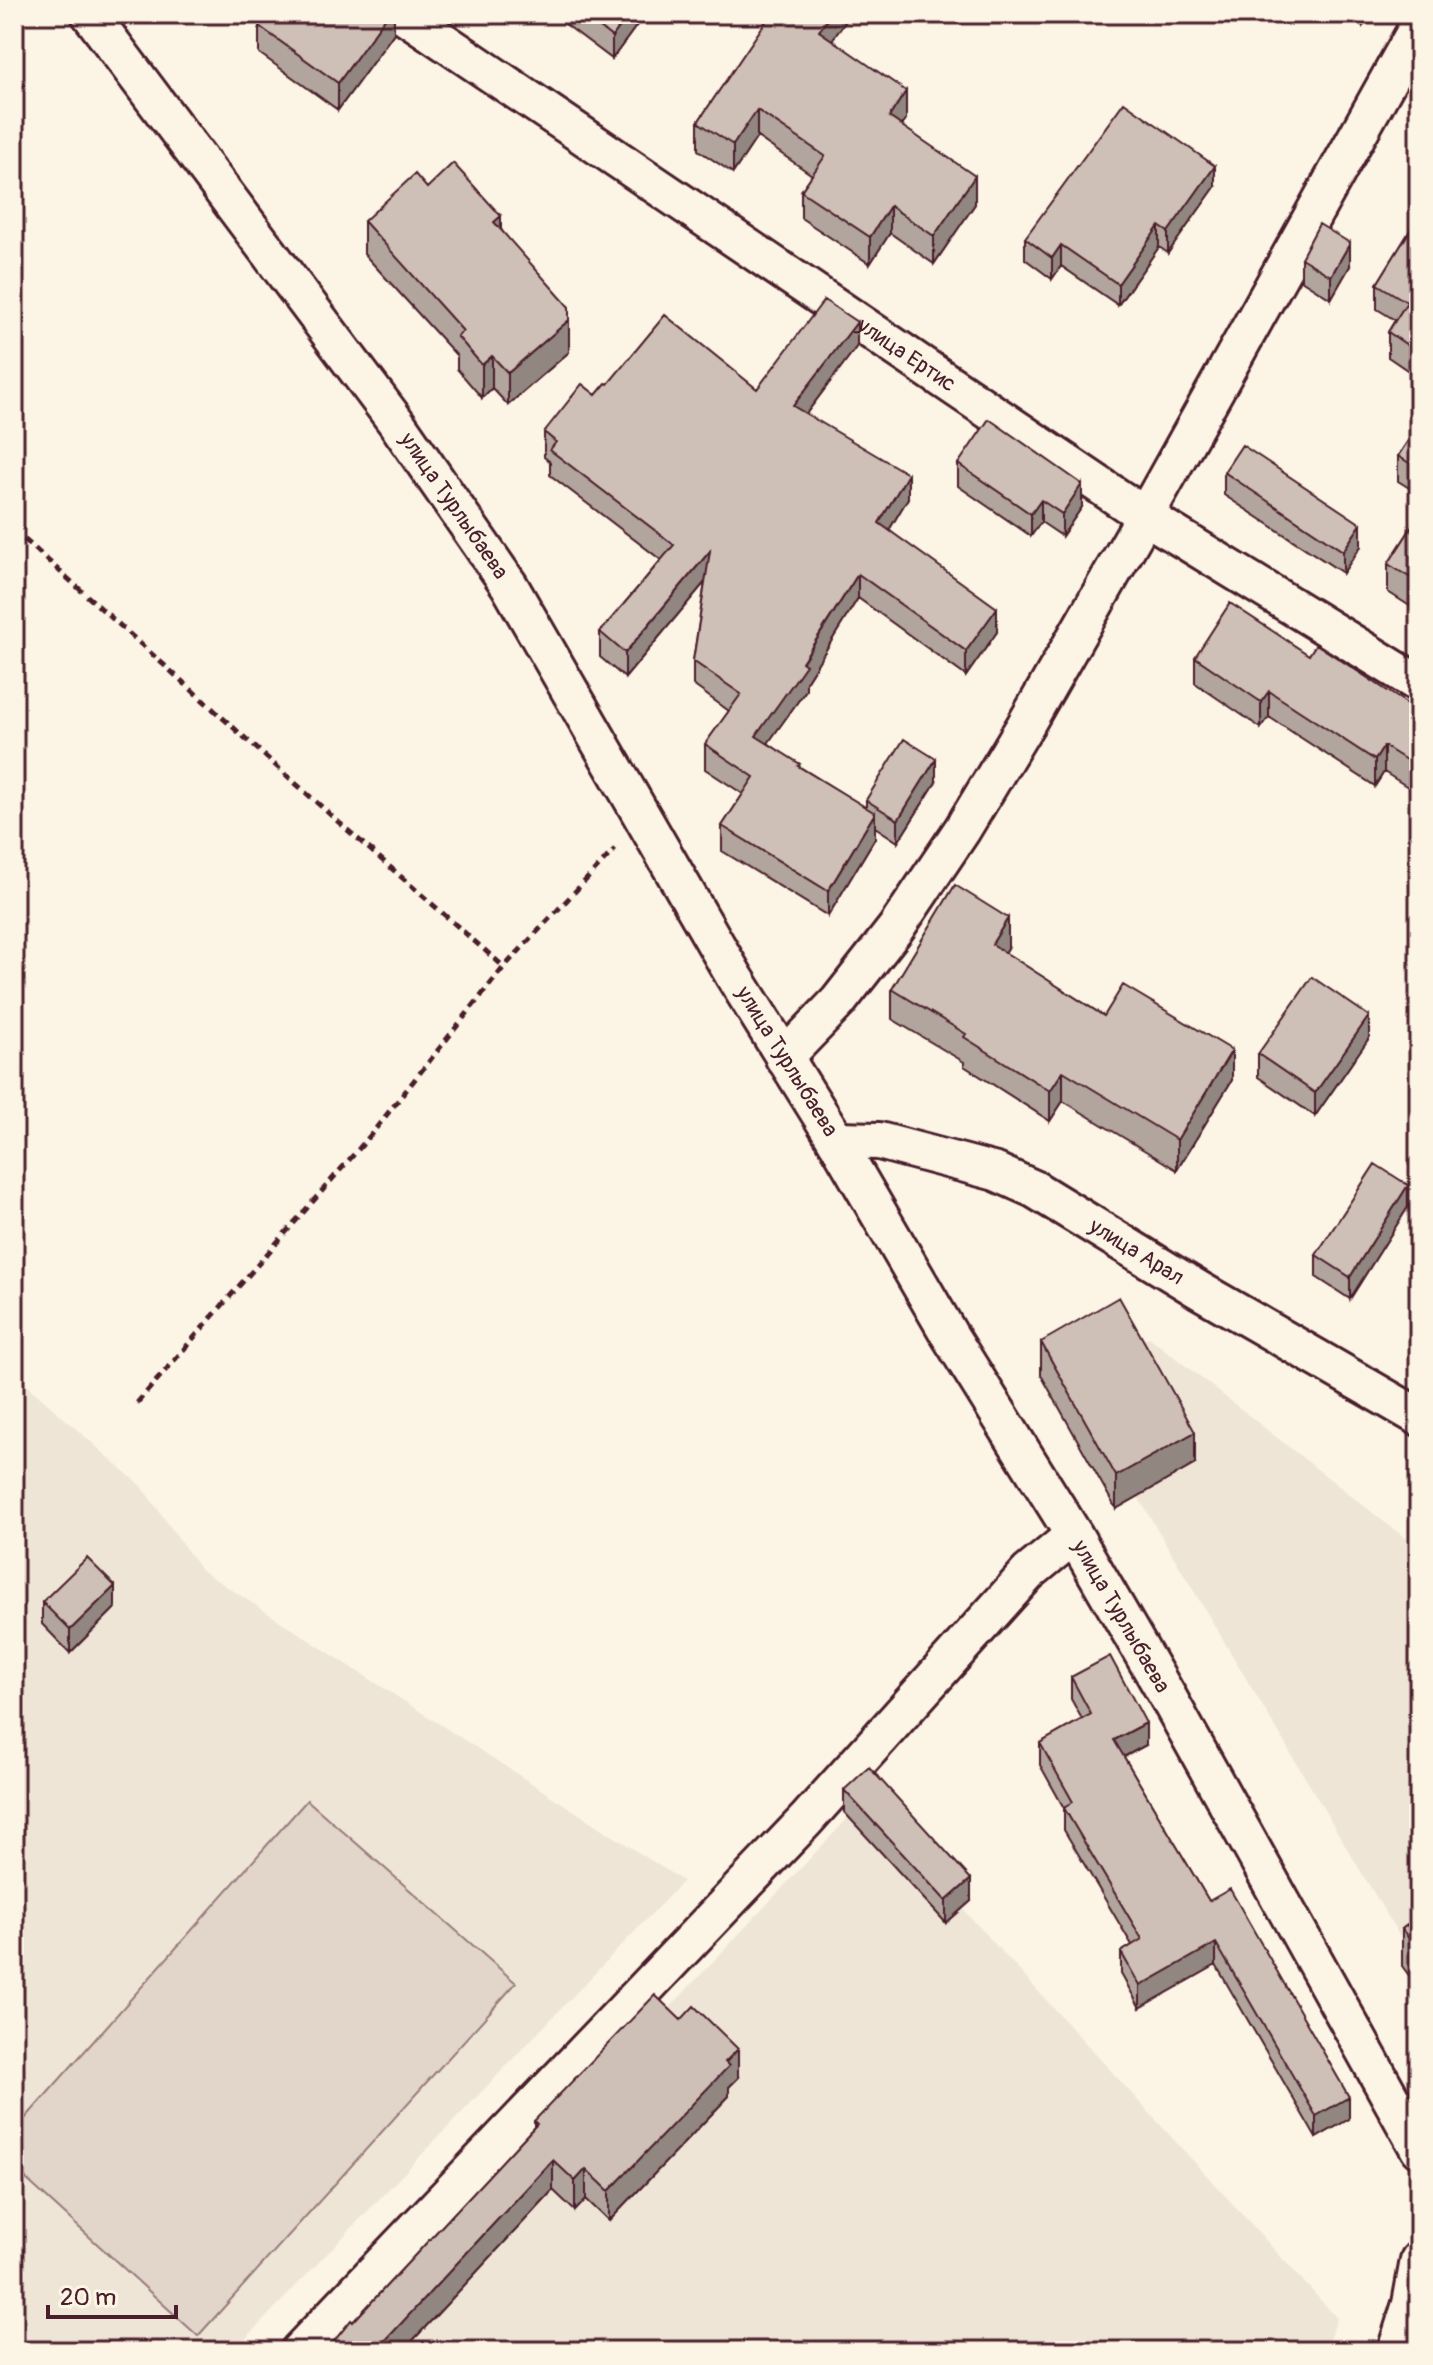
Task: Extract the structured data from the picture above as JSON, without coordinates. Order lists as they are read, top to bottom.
{
  "streets": {
    "street": ["улица Ертис", "улица Турлыбаева", "улица Арал"]
  },
  "crossings": [
    ["улица Турлыбаева", "улица Арал"]
  ],
  "scale_bar": "20 m"
}
